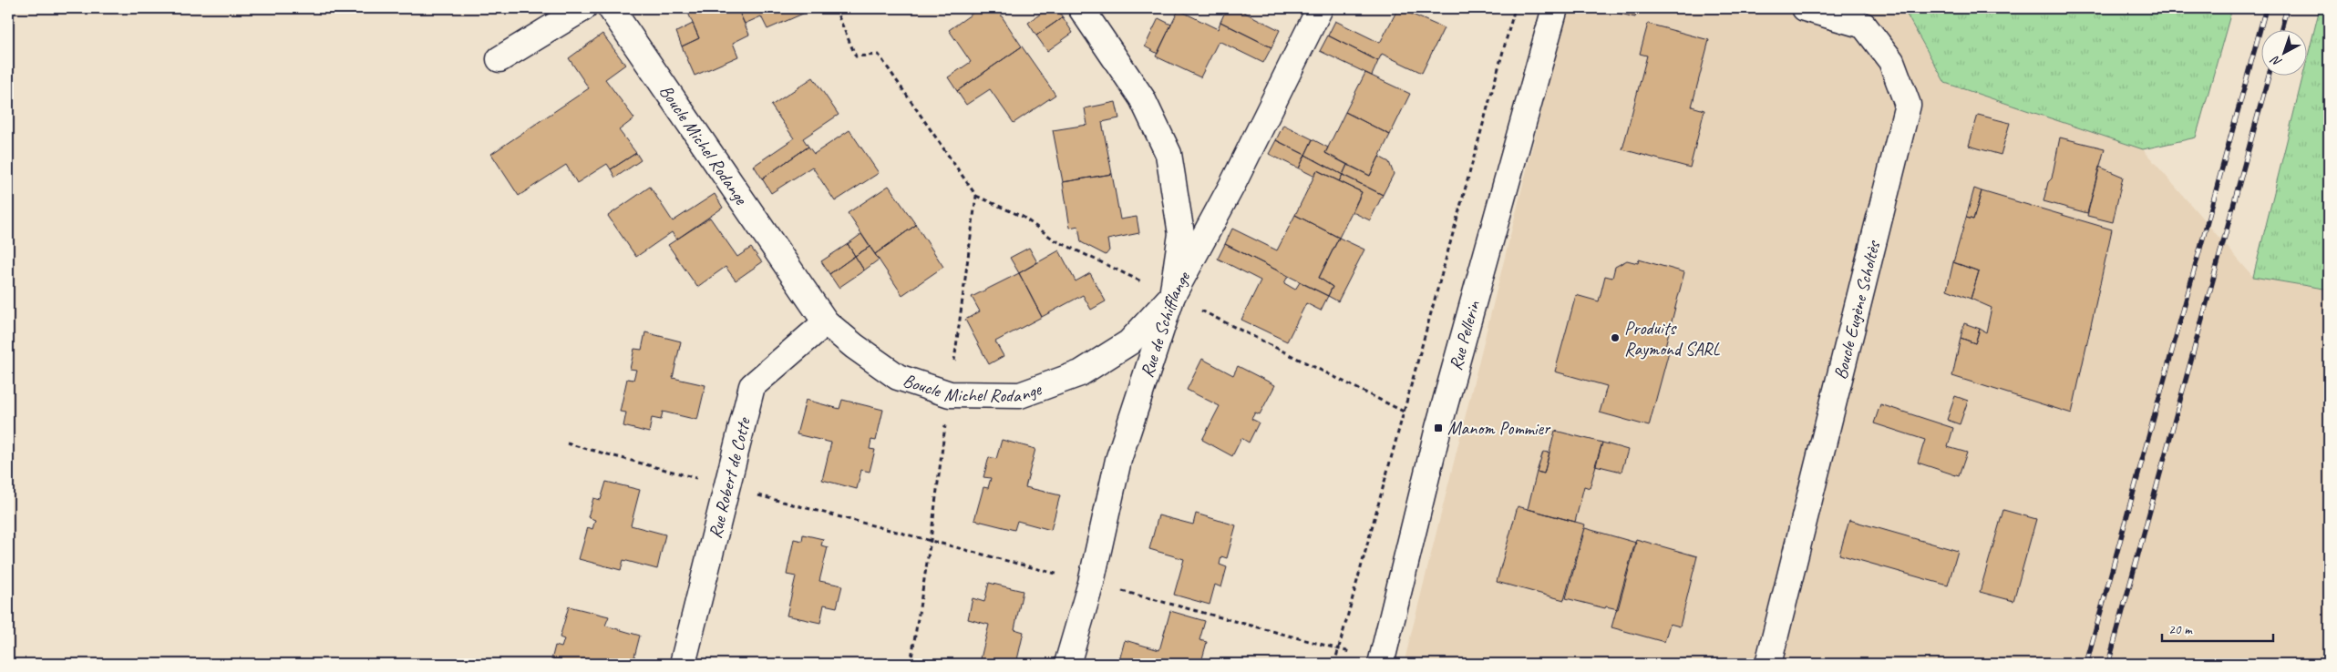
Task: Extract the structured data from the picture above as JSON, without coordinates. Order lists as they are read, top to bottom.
{
  "streets": {
    "street": [
      "Boucle Michel Rodange",
      "Boucle Eugène Scholtès",
      "Rue de Schifflange",
      "Rue Pellerin",
      "Rue Robert de Cotte"
    ]
  },
  "crossings": [
    ["Boucle Michel Rodange", "Rue de Schifflange"],
    ["Boucle Michel Rodange", "Rue Robert de Cotte"]
  ],
  "places": {
    "other": ["Produits Raymond SARL"],
    "transit": ["Manom Pommier"]
  },
  "scale_bar": "20 m",
  "north": "bottom left"
}
